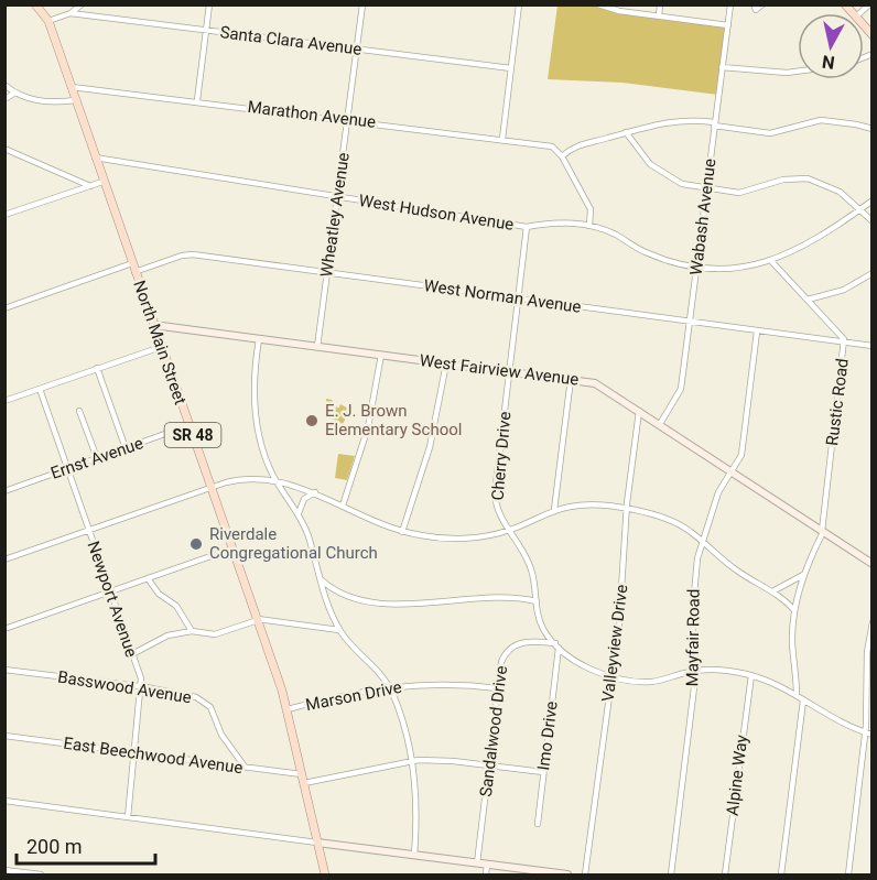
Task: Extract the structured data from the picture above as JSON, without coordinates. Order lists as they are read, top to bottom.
{
  "streets": {
    "main road": ["North Main Street", "SR 48"],
    "street": [
      "Santa Clara Avenue",
      "Marathon Avenue",
      "West Hudson Avenue",
      "Wheatley Avenue",
      "Wabash Avenue",
      "West Norman Avenue",
      "West Fairview Avenue",
      "Rustic Road",
      "Cherry Drive",
      "Ernst Avenue",
      "Newport Avenue",
      "Mayfair Road",
      "Valleyview Drive",
      "Basswood Avenue",
      "Marson Drive",
      "Sandalwood Drive",
      "Imo Drive",
      "East Beechwood Avenue",
      "Alpine Way"
    ]
  },
  "crossings": [
    ["Santa Clara Avenue", "Wheatley Avenue"],
    ["Marathon Avenue", "Wheatley Avenue"],
    ["Marathon Avenue", "North Main Street"],
    ["West Hudson Avenue", "Wheatley Avenue"],
    ["West Hudson Avenue", "Wabash Avenue"],
    ["West Hudson Avenue", "North Main Street"],
    ["West Hudson Avenue", "Rustic Road"],
    ["West Hudson Avenue", "Cherry Drive"],
    ["Wheatley Avenue", "West Norman Avenue"],
    ["Wheatley Avenue", "West Fairview Avenue"],
    ["Wabash Avenue", "West Norman Avenue"],
    ["Wabash Avenue", "West Fairview Avenue"],
    ["West Norman Avenue", "North Main Street"],
    ["West Norman Avenue", "Rustic Road"],
    ["West Norman Avenue", "Cherry Drive"],
    ["West Norman Avenue", "Mayfair Road"],
    ["North Main Street", "West Fairview Avenue"],
    ["North Main Street", "Ernst Avenue"],
    ["North Main Street", "Marson Drive"],
    ["North Main Street", "East Beechwood Avenue"],
    ["West Fairview Avenue", "Rustic Road"],
    ["West Fairview Avenue", "Cherry Drive"],
    ["West Fairview Avenue", "Mayfair Road"],
    ["West Fairview Avenue", "Valleyview Drive"],
    ["Rustic Road", "Cherry Drive"],
    ["Cherry Drive", "Mayfair Road"],
    ["Cherry Drive", "Valleyview Drive"],
    ["Cherry Drive", "Sandalwood Drive"],
    ["Cherry Drive", "Imo Drive"],
    ["Cherry Drive", "Alpine Way"],
    ["Ernst Avenue", "Newport Avenue"],
    ["Newport Avenue", "Basswood Avenue"],
    ["Newport Avenue", "East Beechwood Avenue"],
    ["Basswood Avenue", "East Beechwood Avenue"],
    ["Marson Drive", "Sandalwood Drive"],
    ["Sandalwood Drive", "Imo Drive"],
    ["Sandalwood Drive", "East Beechwood Avenue"],
    ["Imo Drive", "East Beechwood Avenue"]
  ],
  "places": ["E. J. Brown Elementary School", "Riverdale Congregational Church"],
  "scale_bar": "200 m",
  "north": "bottom"
}
